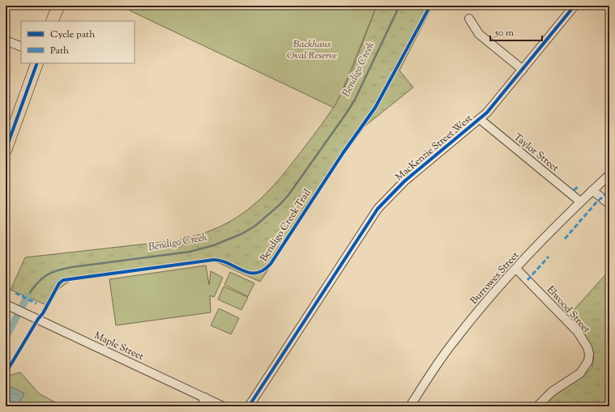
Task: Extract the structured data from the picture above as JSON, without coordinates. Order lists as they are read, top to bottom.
{
  "streets": {
    "street": [
      "MacKenzie Street West",
      "Taylor Street",
      "Burrowes Street",
      "Elwood Street",
      "Maple Street"
    ],
    "cycle path": ["Bendigo Creek Trail"]
  },
  "crossings": [
    ["MacKenzie Street West", "Taylor Street"],
    ["Taylor Street", "Burrowes Street"],
    ["Burrowes Street", "Elwood Street"]
  ],
  "water": ["Bendigo Creek"],
  "parks": ["Backhaus Oval Reserve"],
  "legend": ["Cycle path", "Path"],
  "scale_bar": "50 m"
}
